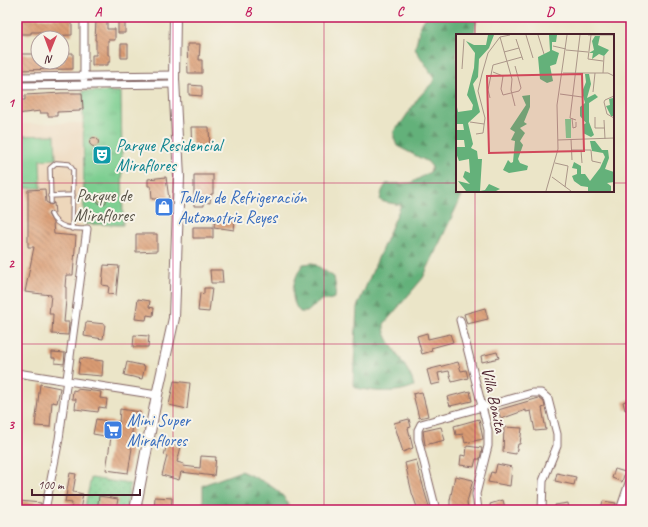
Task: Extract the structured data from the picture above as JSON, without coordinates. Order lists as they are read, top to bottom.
{
  "streets": {
    "street": ["Villa Bonita"]
  },
  "parks": ["Parque de Miraflores"],
  "places": {
    "theatre": ["Parque Residencial Miraflores"],
    "shop": ["Taller de Refrigeración Automotriz Reyes"],
    "supermarket": ["Mini Super Miraflores"]
  },
  "scale_bar": "100 m",
  "north": "bottom",
  "grid": {
    "columns": [
      "A",
      "B",
      "C",
      "D"
    ],
    "rows": ["1", "2", "3"]
  }
}
